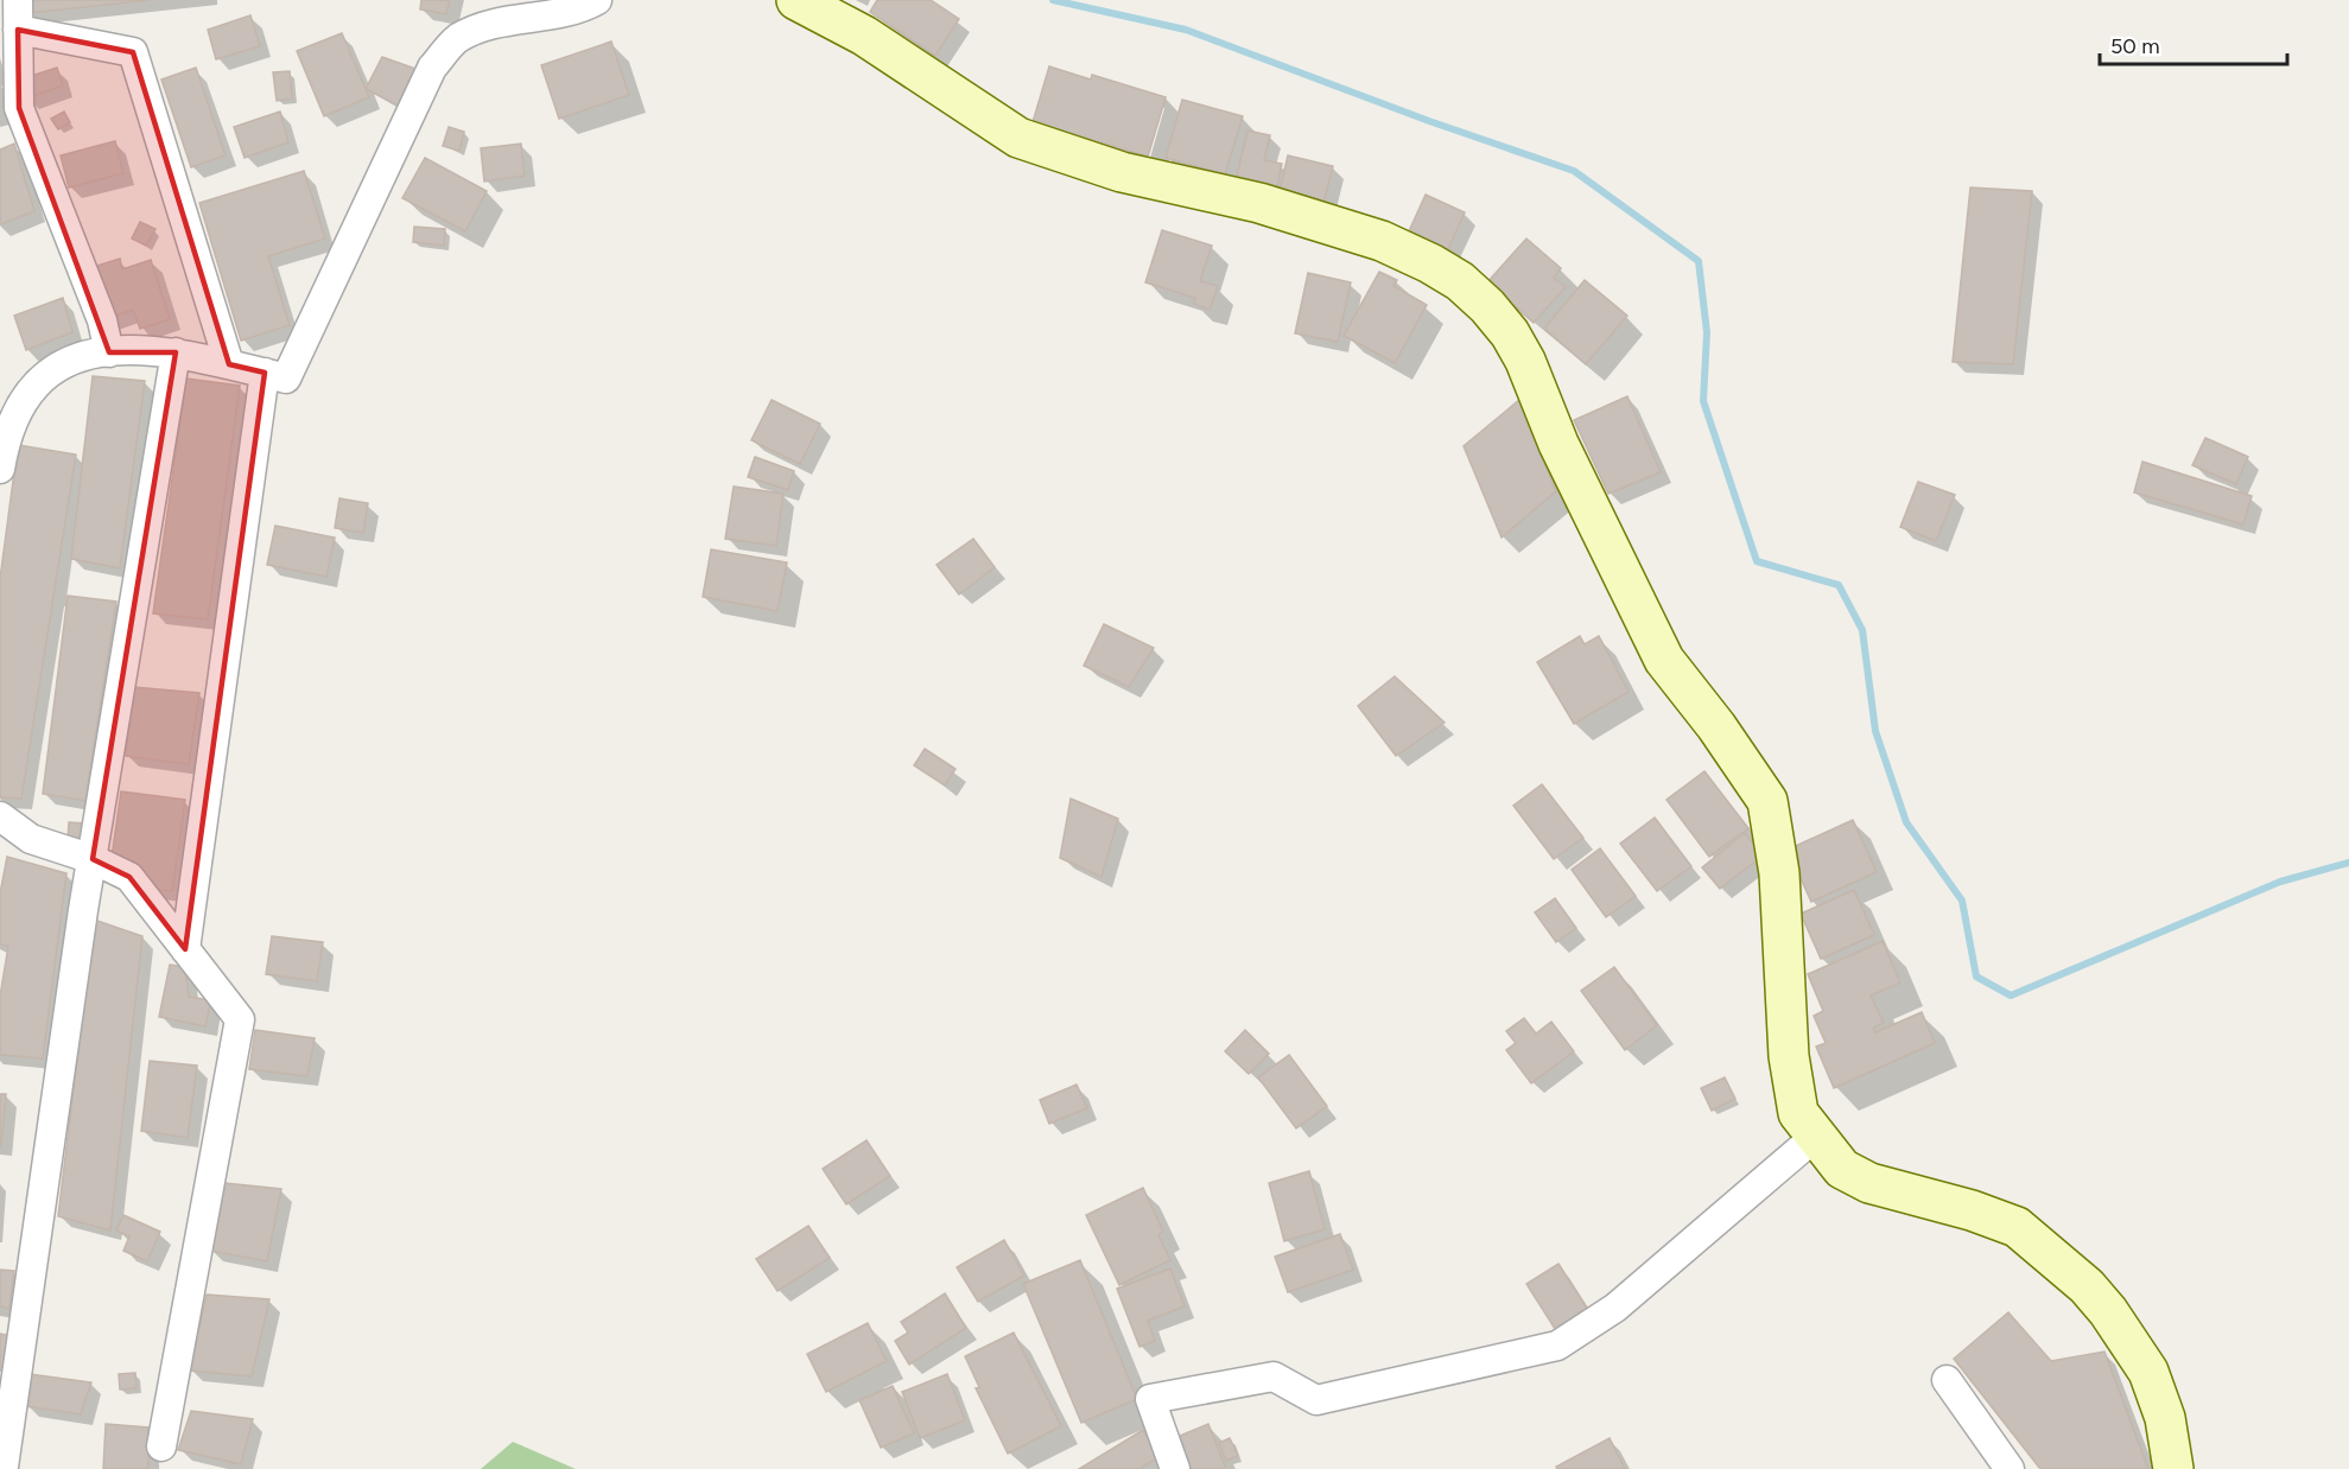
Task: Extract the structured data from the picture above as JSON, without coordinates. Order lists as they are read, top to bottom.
{
  "scale_bar": "50 m"
}
